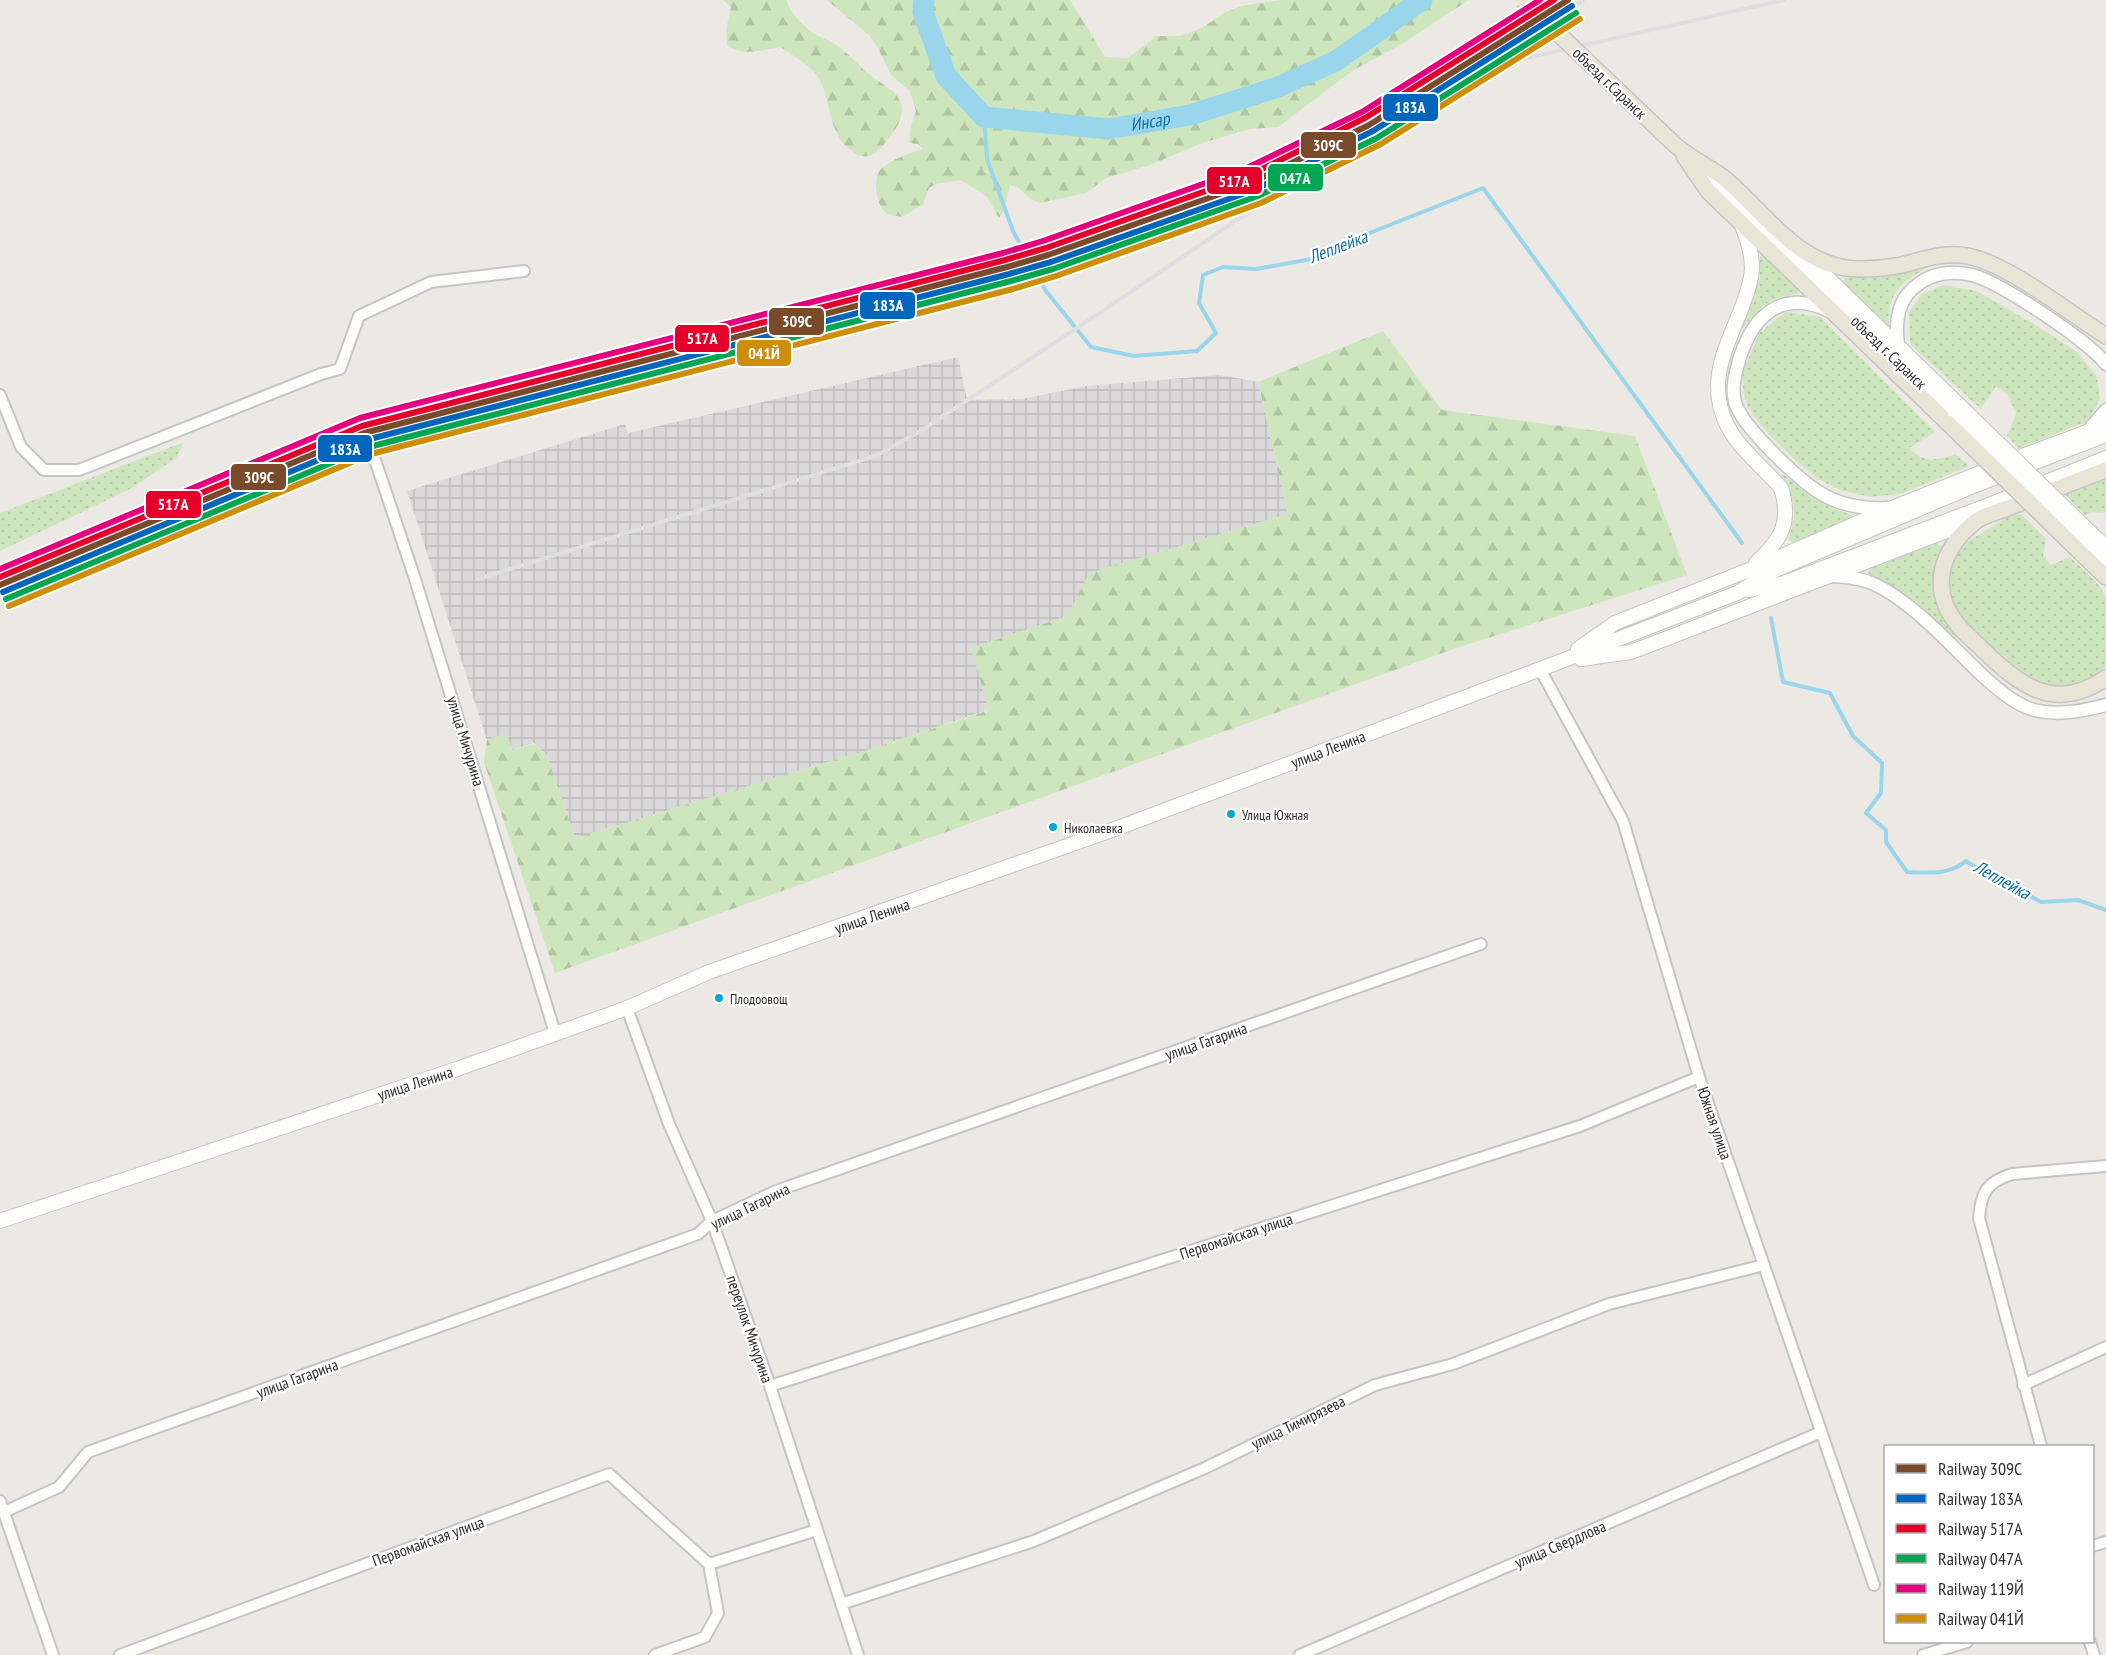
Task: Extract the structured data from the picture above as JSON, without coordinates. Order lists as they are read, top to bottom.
{
  "streets": {
    "main road": ["объезд г.Саранск", "улица Ленина"],
    "street": [
      "объезд г. Саранск",
      "улица Мичурина",
      "улица Гагарина",
      "Южная улица",
      "Первомайская улица",
      "переулок Мичурина",
      "улица Тимирязева",
      "улица Свердлова"
    ]
  },
  "crossings": [
    ["объезд г.Саранск", "объезд г. Саранск"],
    ["улица Мичурина", "улица Ленина"],
    ["улица Ленина", "Южная улица"],
    ["улица Ленина", "переулок Мичурина"],
    ["улица Гагарина", "переулок Мичурина"],
    ["Южная улица", "Первомайская улица"],
    ["Южная улица", "улица Тимирязева"],
    ["Южная улица", "улица Свердлова"],
    ["Первомайская улица", "переулок Мичурина"],
    ["переулок Мичурина", "улица Тимирязева"]
  ],
  "water": ["Инсар", "Леплейка"],
  "places": ["Улица Южная", "Николаевка", "Плодоовощ"],
  "lines": [
    "rail line 309С",
    "rail line 517А",
    "rail line 119Й",
    "rail line 183А",
    "rail line 047А",
    "rail line 041Й"
  ],
  "legend": [
    "Railway 309С",
    "Railway 183А",
    "Railway 517А",
    "Railway 047А",
    "Railway 119Й",
    "Railway 041Й"
  ]
}
